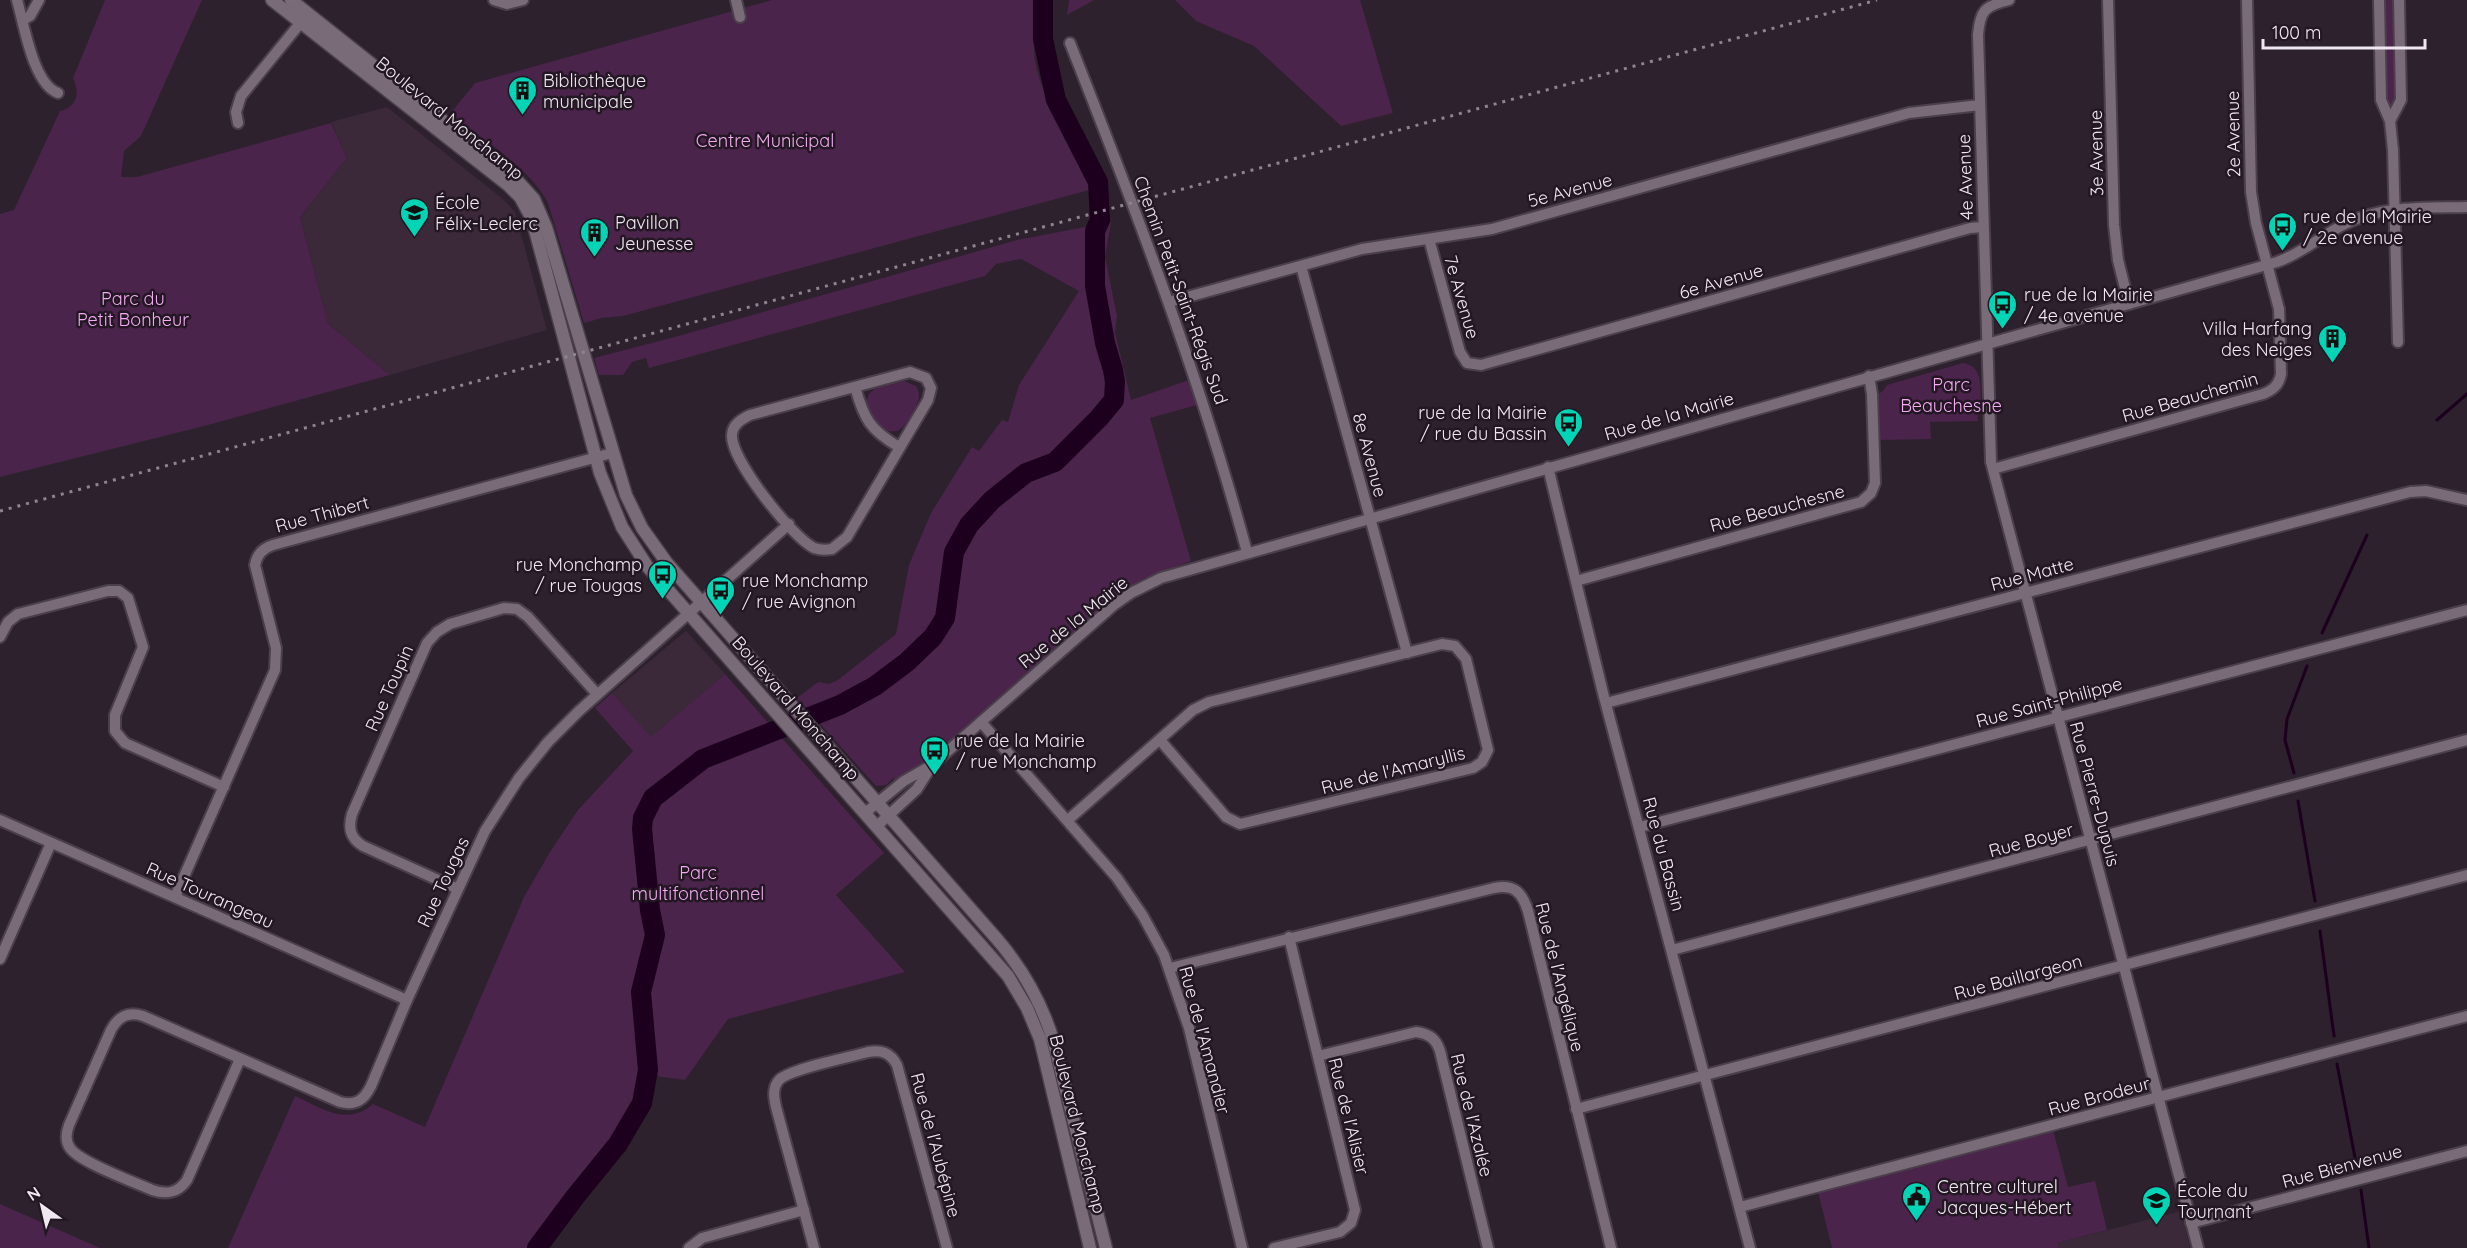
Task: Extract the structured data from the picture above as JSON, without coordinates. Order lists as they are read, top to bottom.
{
  "streets": {
    "street": [
      "Boulevard Monchamp",
      "2e Avenue",
      "3e Avenue",
      "4e Avenue",
      "5e Avenue",
      "6e Avenue",
      "Chemin Petit-Saint-Régis Sud",
      "7e Avenue",
      "Rue Beauchemin",
      "Rue de la Mairie",
      "8e Avenue",
      "Rue Beauchesne",
      "Rue Thibert",
      "Rue Matte",
      "Rue Toupin",
      "Rue Saint-Philippe",
      "Rue de l'Amaryllis",
      "Rue Pierre-Dupuis",
      "Rue Boyer",
      "Rue du Bassin",
      "Rue Tougas",
      "Rue Tourangeau",
      "Rue de l'Angélique",
      "Rue Baillargeon",
      "Rue de l'Amandier",
      "Rue Brodeur",
      "Rue de l'Azalée",
      "Rue de l'Alisier",
      "Rue de l'Aubépine",
      "Rue Bienvenue"
    ]
  },
  "crossings": [
    ["Boulevard Monchamp", "Rue de la Mairie"],
    ["Boulevard Monchamp", "Rue Thibert"],
    ["Boulevard Monchamp", "Rue Tougas"],
    ["2e Avenue", "Rue Beauchemin"],
    ["2e Avenue", "Rue de la Mairie"],
    ["3e Avenue", "Rue de la Mairie"],
    ["4e Avenue", "5e Avenue"],
    ["4e Avenue", "6e Avenue"],
    ["4e Avenue", "Rue de la Mairie"],
    ["4e Avenue", "Rue Pierre-Dupuis"],
    ["5e Avenue", "Chemin Petit-Saint-Régis Sud"],
    ["5e Avenue", "7e Avenue"],
    ["5e Avenue", "8e Avenue"],
    ["6e Avenue", "7e Avenue"],
    ["Chemin Petit-Saint-Régis Sud", "Rue de la Mairie"],
    ["Rue Beauchemin", "Rue de la Mairie"],
    ["Rue Beauchemin", "Rue Pierre-Dupuis"],
    ["Rue de la Mairie", "8e Avenue"],
    ["Rue de la Mairie", "Rue Beauchesne"],
    ["Rue de la Mairie", "Rue Pierre-Dupuis"],
    ["Rue de la Mairie", "Rue du Bassin"],
    ["Rue de la Mairie", "Rue de l'Amandier"],
    ["8e Avenue", "Rue de l'Amaryllis"],
    ["Rue Beauchesne", "Rue du Bassin"],
    ["Rue Thibert", "Rue Tourangeau"],
    ["Rue Matte", "Rue Pierre-Dupuis"],
    ["Rue Matte", "Rue du Bassin"],
    ["Rue Toupin", "Rue Tougas"],
    ["Rue Saint-Philippe", "Rue Pierre-Dupuis"],
    ["Rue Saint-Philippe", "Rue du Bassin"],
    ["Rue de l'Amaryllis", "Rue de l'Amandier"],
    ["Rue Pierre-Dupuis", "Rue Boyer"],
    ["Rue Pierre-Dupuis", "Rue Baillargeon"],
    ["Rue Pierre-Dupuis", "Rue Brodeur"],
    ["Rue Pierre-Dupuis", "Rue Bienvenue"],
    ["Rue Boyer", "Rue du Bassin"],
    ["Rue du Bassin", "Rue Baillargeon"],
    ["Rue du Bassin", "Rue Brodeur"],
    ["Rue Tougas", "Rue Tourangeau"],
    ["Rue de l'Angélique", "Rue Baillargeon"],
    ["Rue de l'Angélique", "Rue de l'Amandier"],
    ["Rue de l'Angélique", "Rue de l'Alisier"],
    ["Rue de l'Azalée", "Rue de l'Alisier"]
  ],
  "parks": [
    "Centre Municipal",
    "Parc du Petit Bonheur",
    "Parc Beauchesne",
    "Parc multifonctionnel"
  ],
  "places": {
    "building": ["Bibliothèque municipale", "Pavillon Jeunesse", "Villa Harfang des Neiges"],
    "school or university": ["École Félix-Leclerc", "École du Tournant"],
    "bus stop": [
      "rue de la Mairie / 2e avenue",
      "rue de la Mairie / 4e avenue",
      "rue de la Mairie / rue du Bassin",
      "rue Monchamp / rue Tougas",
      "rue Monchamp / rue Avignon",
      "rue de la Mairie / rue Monchamp"
    ],
    "public building": ["Centre culturel Jacques-Hébert"]
  },
  "scale_bar": "100 m",
  "north": "top left"
}
